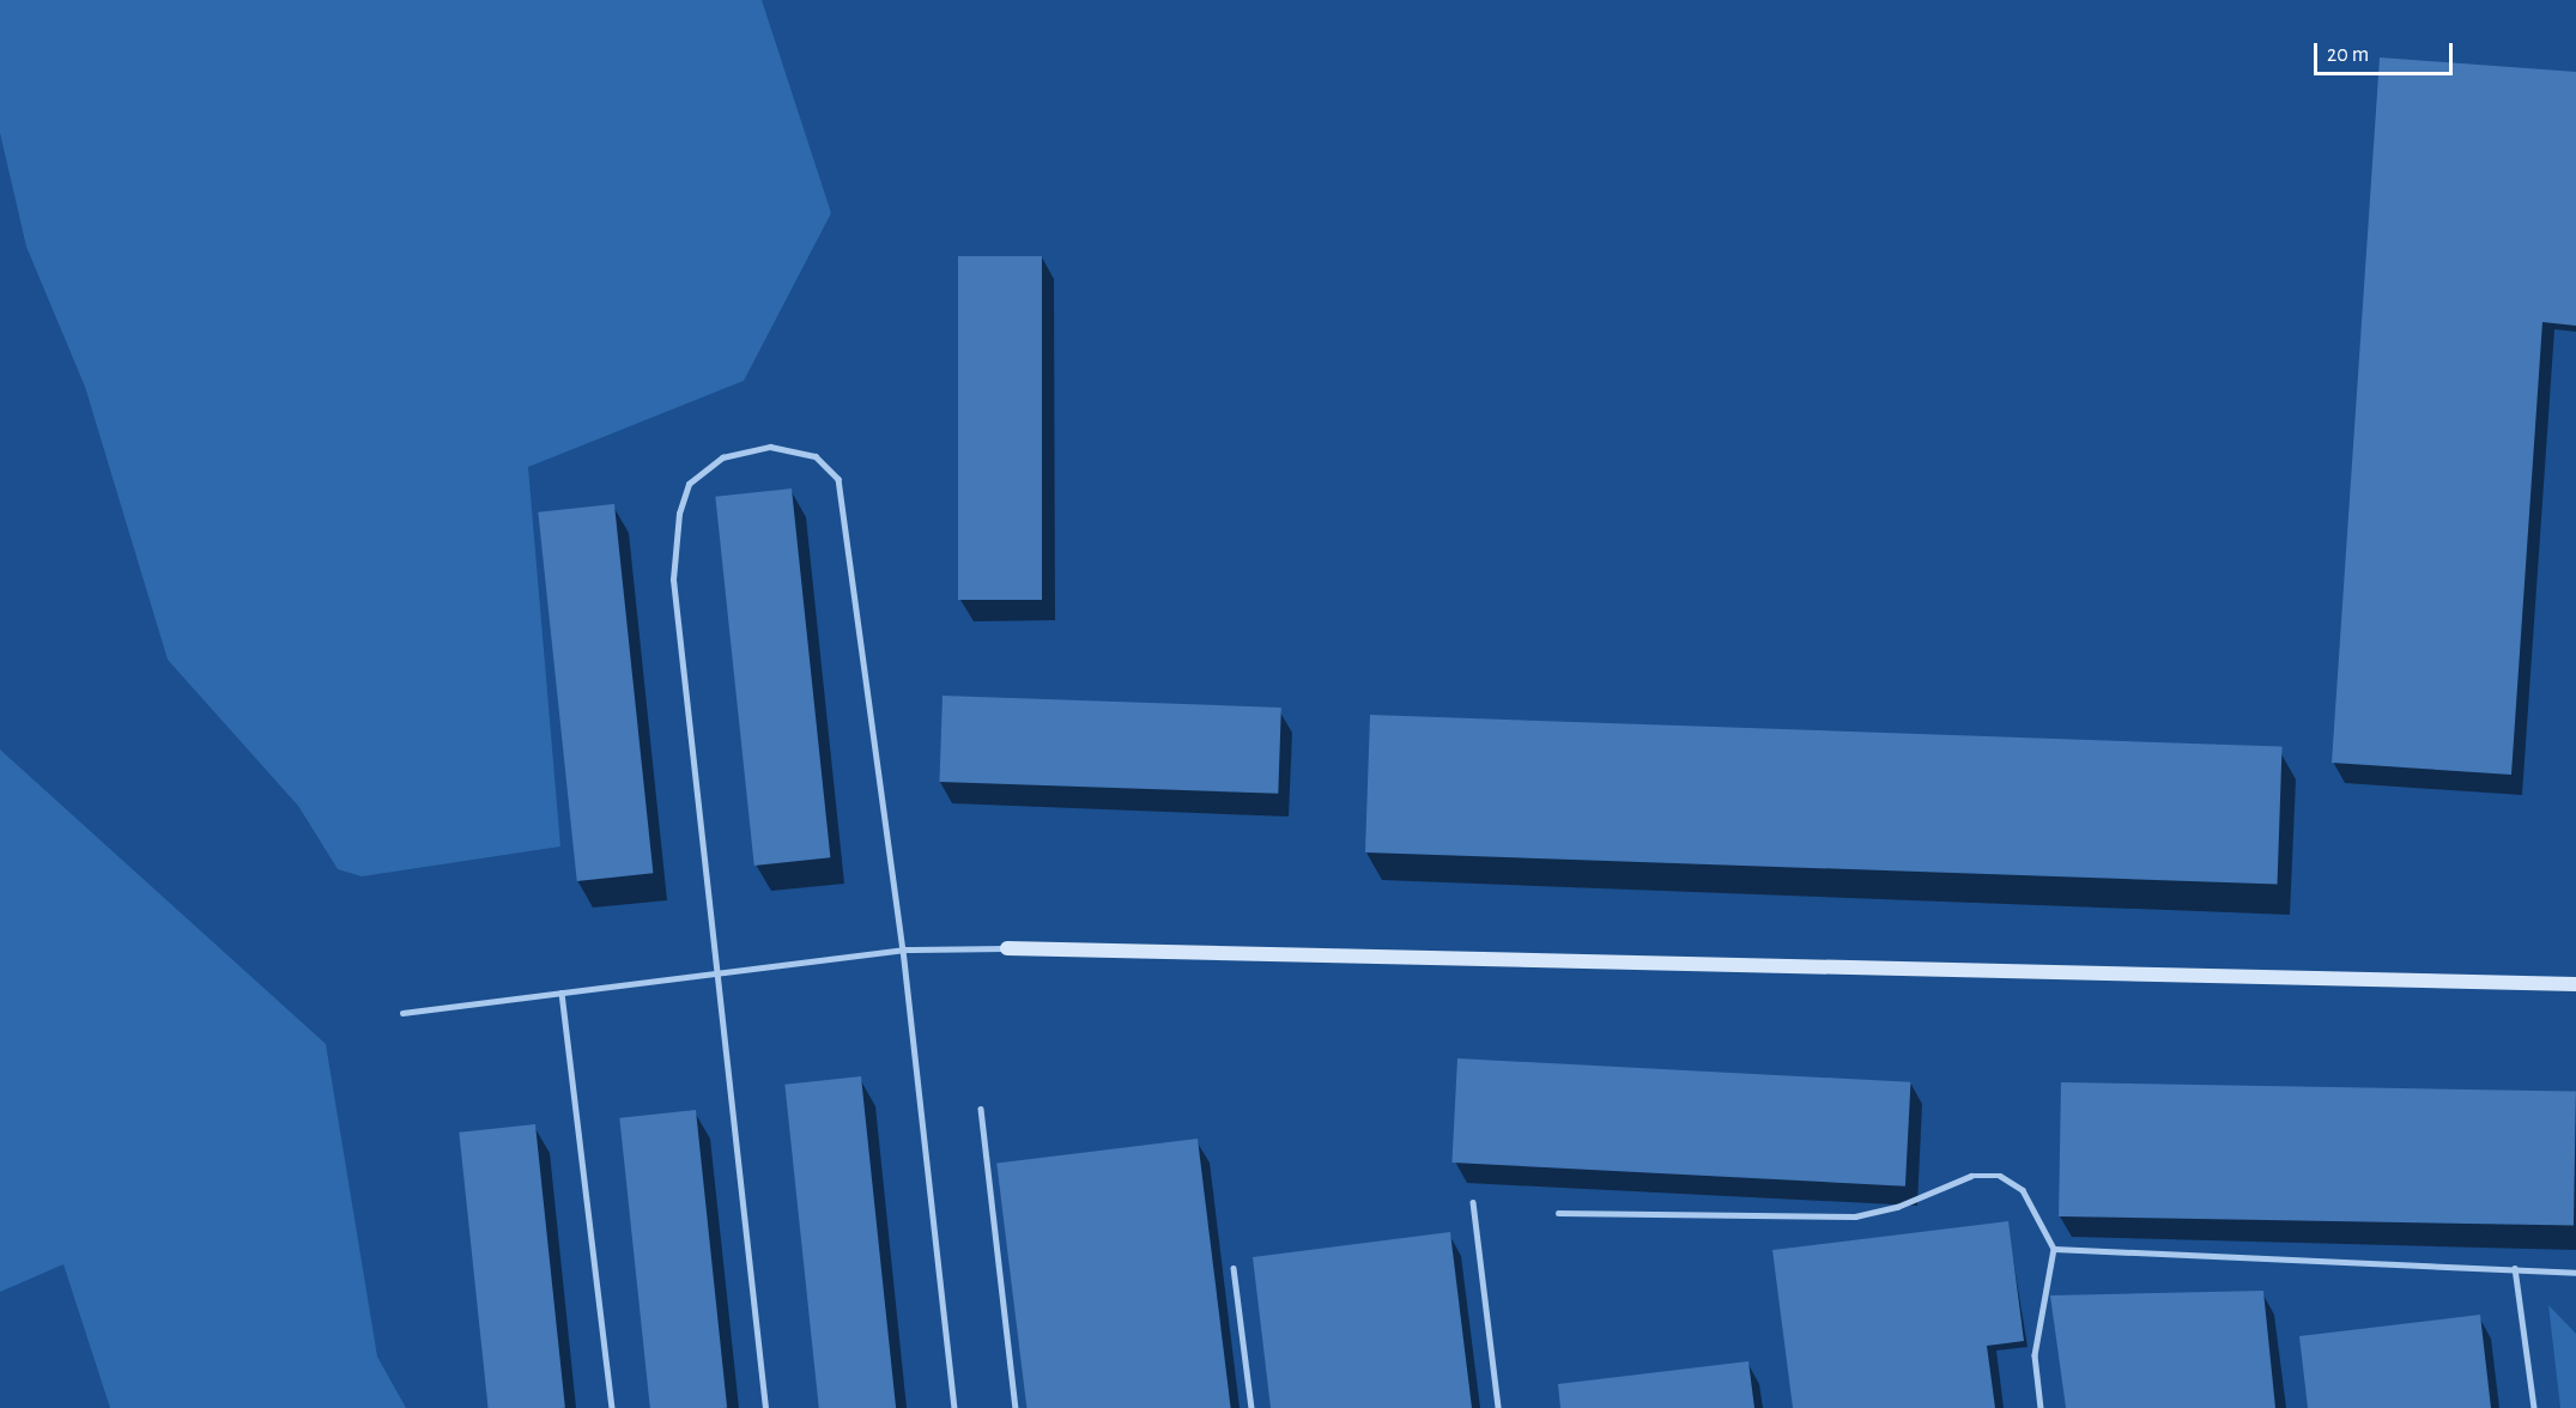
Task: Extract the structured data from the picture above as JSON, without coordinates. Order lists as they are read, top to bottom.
{
  "scale_bar": "20 m"
}
